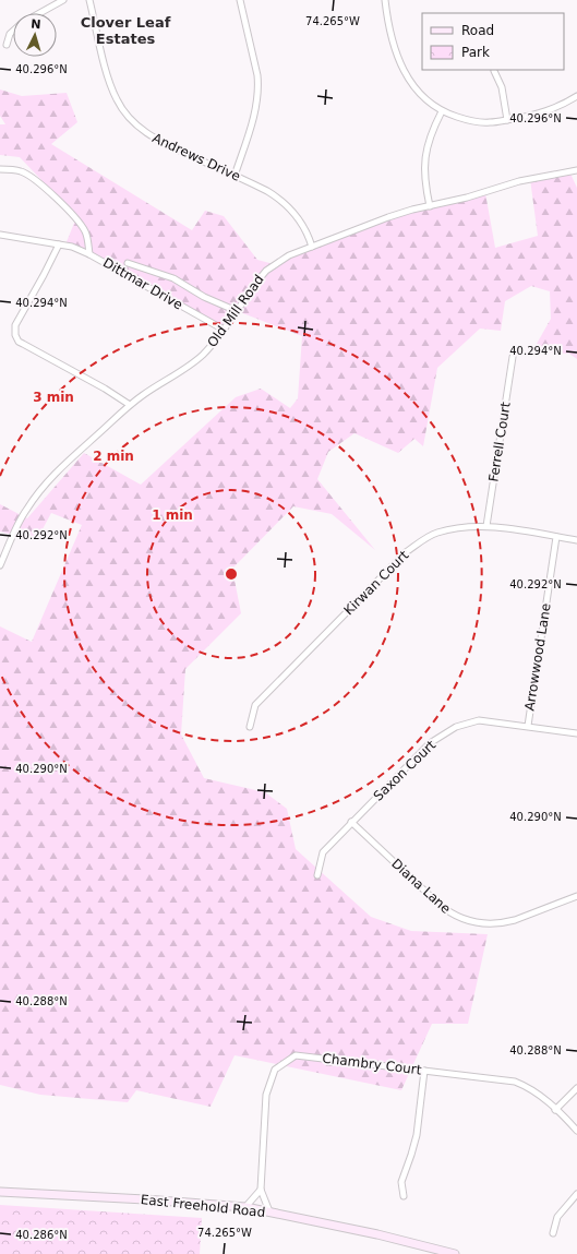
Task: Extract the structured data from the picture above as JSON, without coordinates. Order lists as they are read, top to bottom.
{
  "streets": {
    "main road": ["East Freehold Road"],
    "street": [
      "Andrews Drive",
      "Dittmar Drive",
      "Old Mill Road",
      "Ferrell Court",
      "Kirwan Court",
      "Arrowwood Lane",
      "Saxon Court",
      "Diana Lane",
      "Chambry Court"
    ]
  },
  "crossings": [
    ["Andrews Drive", "Old Mill Road"],
    ["Dittmar Drive", "Old Mill Road"],
    ["Ferrell Court", "Kirwan Court"],
    ["Kirwan Court", "Arrowwood Lane"],
    ["Arrowwood Lane", "Saxon Court"],
    ["Saxon Court", "Diana Lane"],
    ["Chambry Court", "East Freehold Road"]
  ],
  "districts": ["Clover Leaf Estates"],
  "legend": ["Road", "Park"],
  "north": "top",
  "coordinates": [
    "74.265°W",
    "40.296°N",
    "40.294°N",
    "40.292°N",
    "40.290°N",
    "40.288°N",
    "40.286°N"
  ],
  "rings": ["3 min", "2 min", "1 min"]
}
